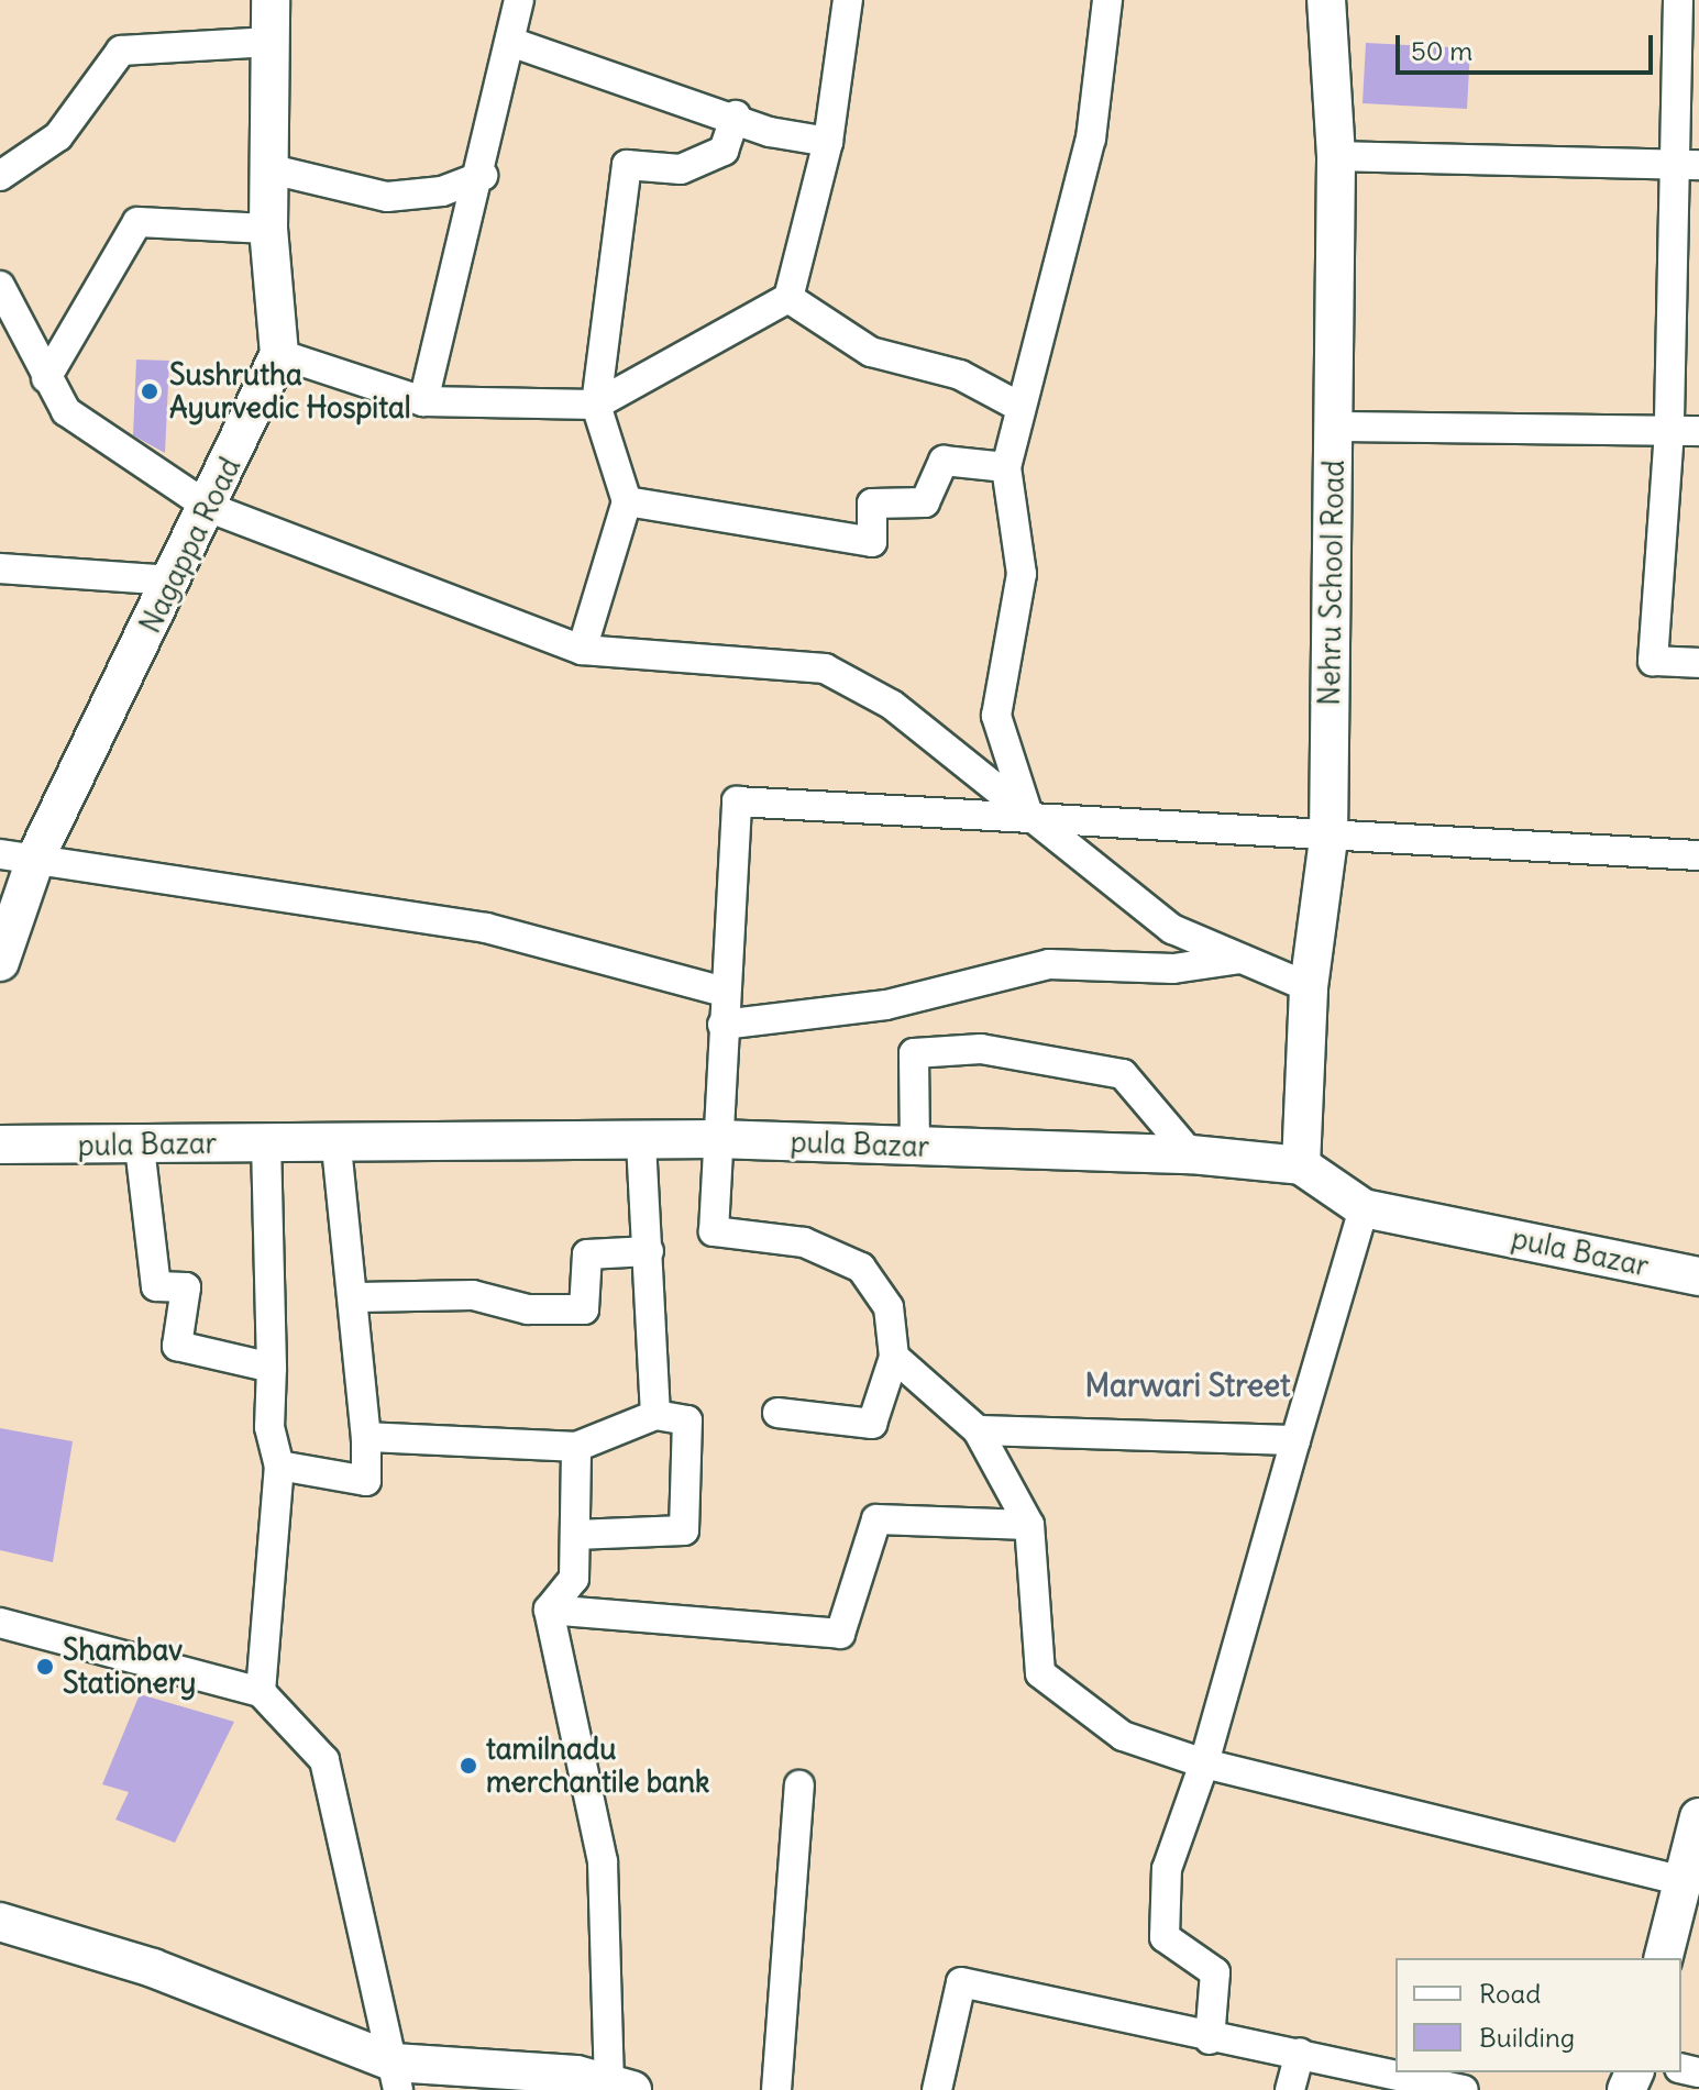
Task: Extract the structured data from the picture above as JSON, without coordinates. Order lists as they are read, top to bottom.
{
  "streets": {
    "street": ["Nagappa Road", "Nehru School Road", "pula Bazar"]
  },
  "crossings": [
    ["Nehru School Road", "pula Bazar"]
  ],
  "districts": ["Marwari Street"],
  "places": ["Sushrutha Ayurvedic Hospital", "Shambav Stationery", "tamilnadu merchantile bank"],
  "legend": ["Road", "Building"],
  "scale_bar": "50 m"
}
